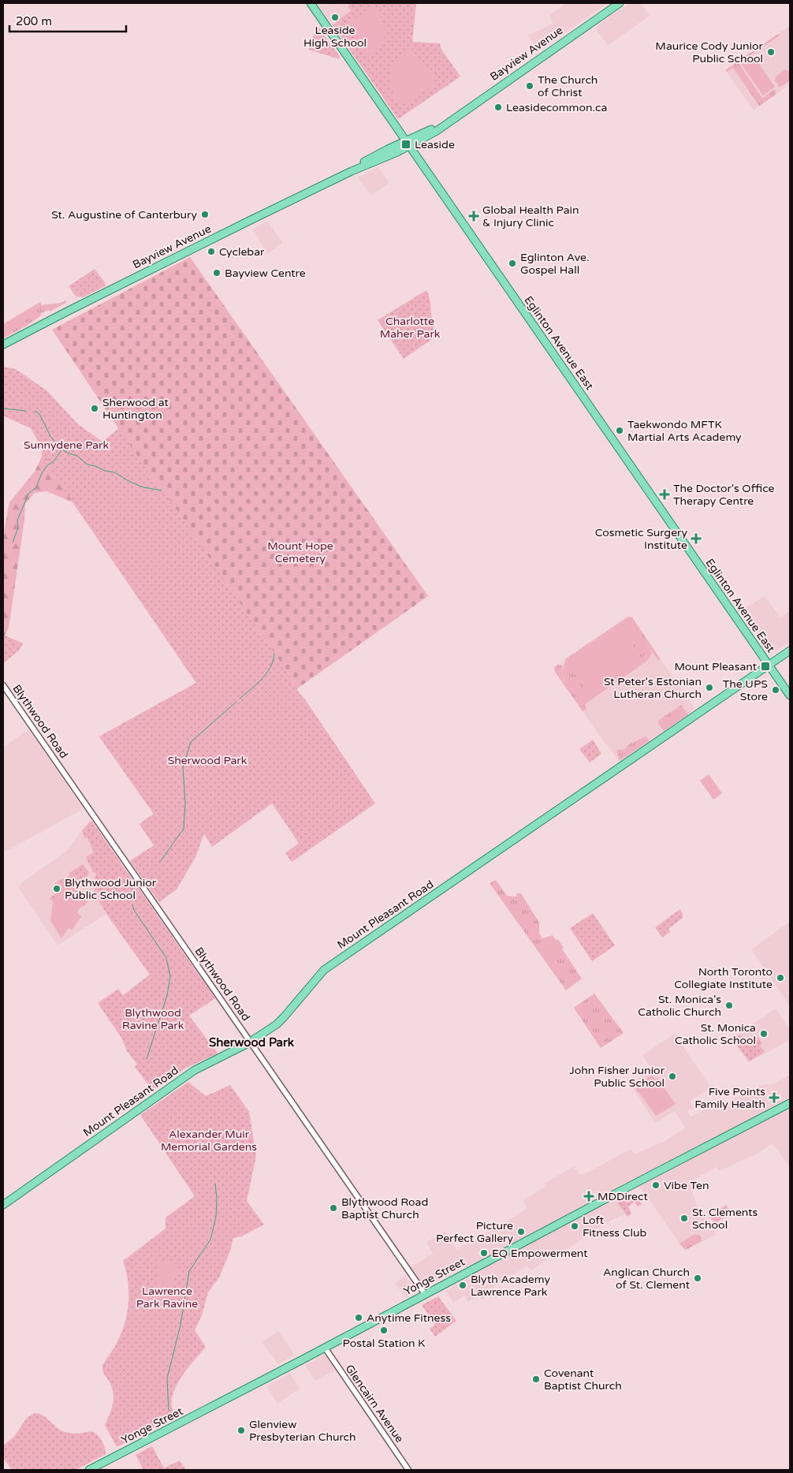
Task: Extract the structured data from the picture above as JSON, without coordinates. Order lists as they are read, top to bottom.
{
  "streets": {
    "main road": [
      "Bayview Avenue",
      "Eglinton Avenue East",
      "Mount Pleasant Road",
      "Yonge Street"
    ],
    "street": ["Blythwood Road", "Glencairn Avenue"]
  },
  "crossings": [
    ["Bayview Avenue", "Eglinton Avenue East"],
    ["Eglinton Avenue East", "Mount Pleasant Road"],
    ["Blythwood Road", "Mount Pleasant Road"],
    ["Blythwood Road", "Yonge Street"],
    ["Yonge Street", "Glencairn Avenue"]
  ],
  "districts": ["Sherwood Park"],
  "parks": [
    "Charlotte Maher Park",
    "Sunnydene Park",
    "Mount Hope Cemetery",
    "Sherwood Park",
    "Blythwood Ravine Park",
    "Alexander Muir Memorial Gardens",
    "Lawrence Park Ravine"
  ],
  "places": {
    "other": [
      "Leaside High School",
      "Maurice Cody Junior Public School",
      "The Church of Christ",
      "Leasidecommon.ca",
      "St. Augustine of Canterbury",
      "Cyclebar",
      "Eglinton Ave. Gospel Hall",
      "Bayview Centre",
      "Sherwood at Huntington",
      "Taekwondo MFTK Martial Arts Academy",
      "St Peter's Estonian Lutheran Church",
      "The UPS Store",
      "Blythwood Junior Public School",
      "North Toronto Collegiate Institute",
      "St. Monica's Catholic Church",
      "St. Monica Catholic School",
      "John Fisher Junior Public School",
      "Vibe Ten",
      "Blythwood Road Baptist Church",
      "St. Clements School",
      "Loft Fitness Club",
      "Picture Perfect Gallery",
      "EQ Empowerment",
      "Anglican Church of St. Clement",
      "Blyth Academy Lawrence Park",
      "Anytime Fitness",
      "Postal Station K",
      "Covenant Baptist Church",
      "Glenview Presbyterian Church"
    ],
    "transit": ["Leaside", "Mount Pleasant"],
    "health": [
      "Global Health Pain & Injury Clinic",
      "The Doctor's Office Therapy Centre",
      "Cosmetic Surgery Institute",
      "Five Points Family Health",
      "MDDirect"
    ]
  },
  "scale_bar": "200 m"
}
